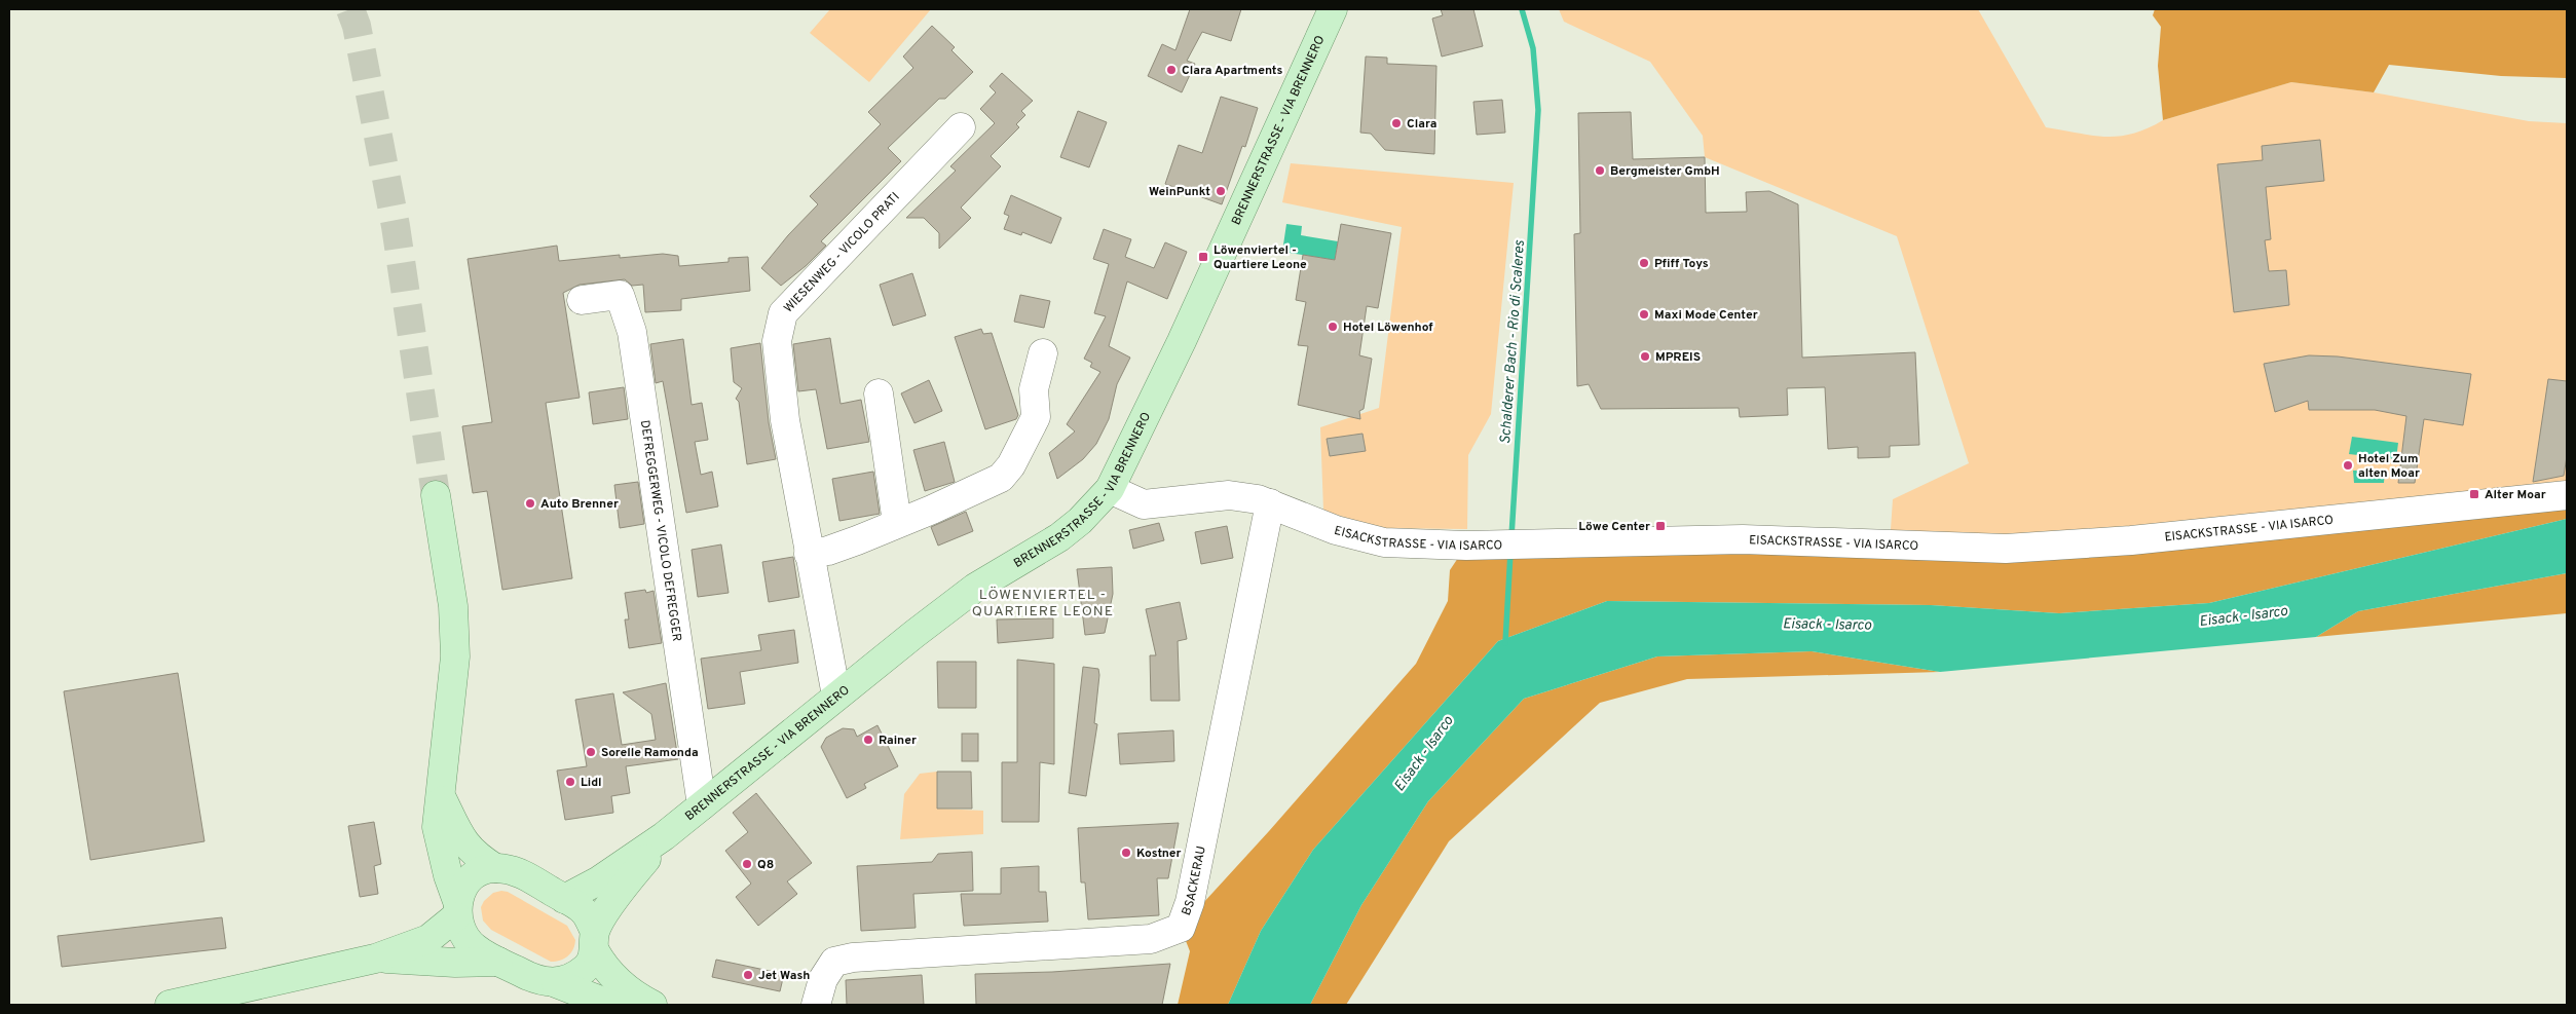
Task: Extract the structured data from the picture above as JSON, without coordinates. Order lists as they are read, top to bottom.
{
  "streets": {
    "main road": ["BRENNERSTRASSE - VIA BRENNERO"],
    "street": [
      "WIESENWEG - VICOLO PRATI",
      "EISACKSTRASSE - VIA ISARCO",
      "DEFREGGERWEG - VICOLO DEFREGGER",
      "BSACKERAU"
    ]
  },
  "crossings": [
    ["BRENNERSTRASSE - VIA BRENNERO", "WIESENWEG - VICOLO PRATI"],
    ["BRENNERSTRASSE - VIA BRENNERO", "EISACKSTRASSE - VIA ISARCO"],
    ["BRENNERSTRASSE - VIA BRENNERO", "DEFREGGERWEG - VICOLO DEFREGGER"],
    ["EISACKSTRASSE - VIA ISARCO", "BSACKERAU"]
  ],
  "districts": ["LÖWENVIERTEL - QUARTIERE LEONE"],
  "water": ["Schalderer Bach - Rio di Scaleres", "Eisack - Isarco"],
  "places": {
    "other": [
      "Clara Apartments",
      "Clara",
      "Bergmeister GmbH",
      "WeinPunkt",
      "Pfiff Toys",
      "Maxi Mode Center",
      "Hotel Löwenhof",
      "MPREIS",
      "Hotel Zum alten Moar",
      "Auto Brenner",
      "Rainer",
      "Sorelle Ramonda",
      "Lidl",
      "Kostner",
      "Q8",
      "Jet Wash"
    ],
    "transit": ["Löwenviertel - Quartiere Leone", "Alter Moar", "Löwe Center"]
  }
}
